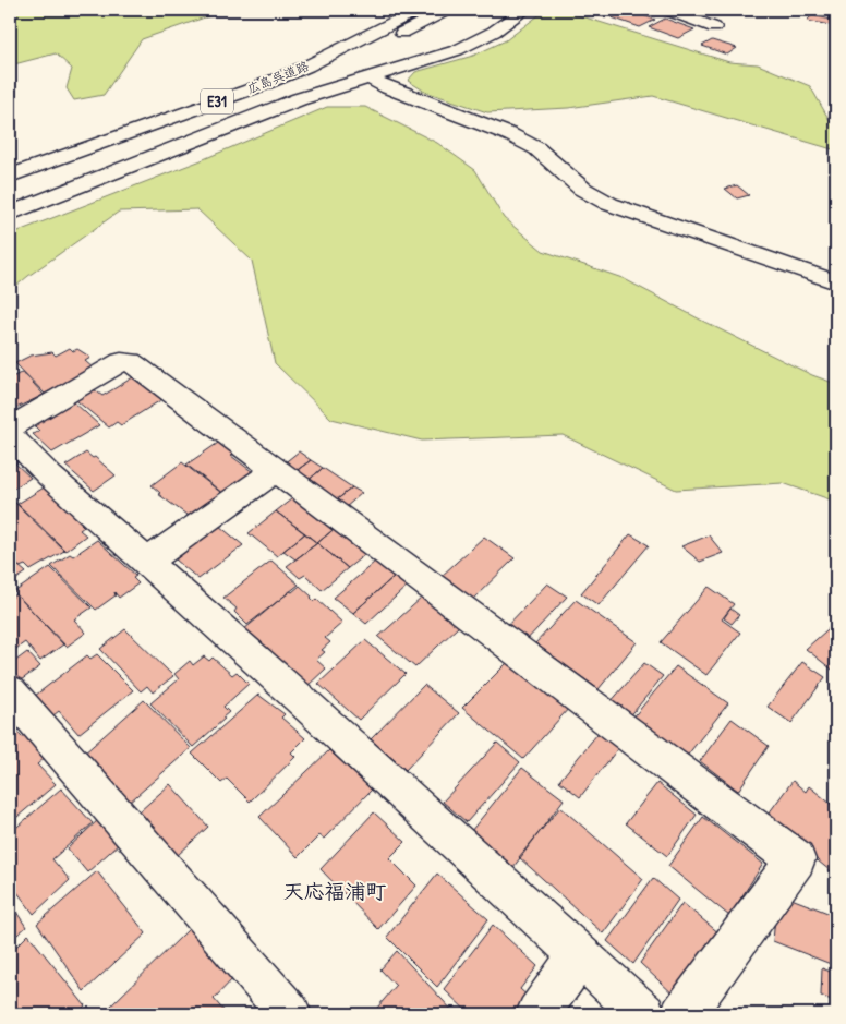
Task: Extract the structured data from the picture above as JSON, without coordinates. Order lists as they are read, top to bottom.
{
  "streets": {
    "main road": ["広島呉道路", "E31"]
  },
  "districts": ["天応福浦町"]
}
